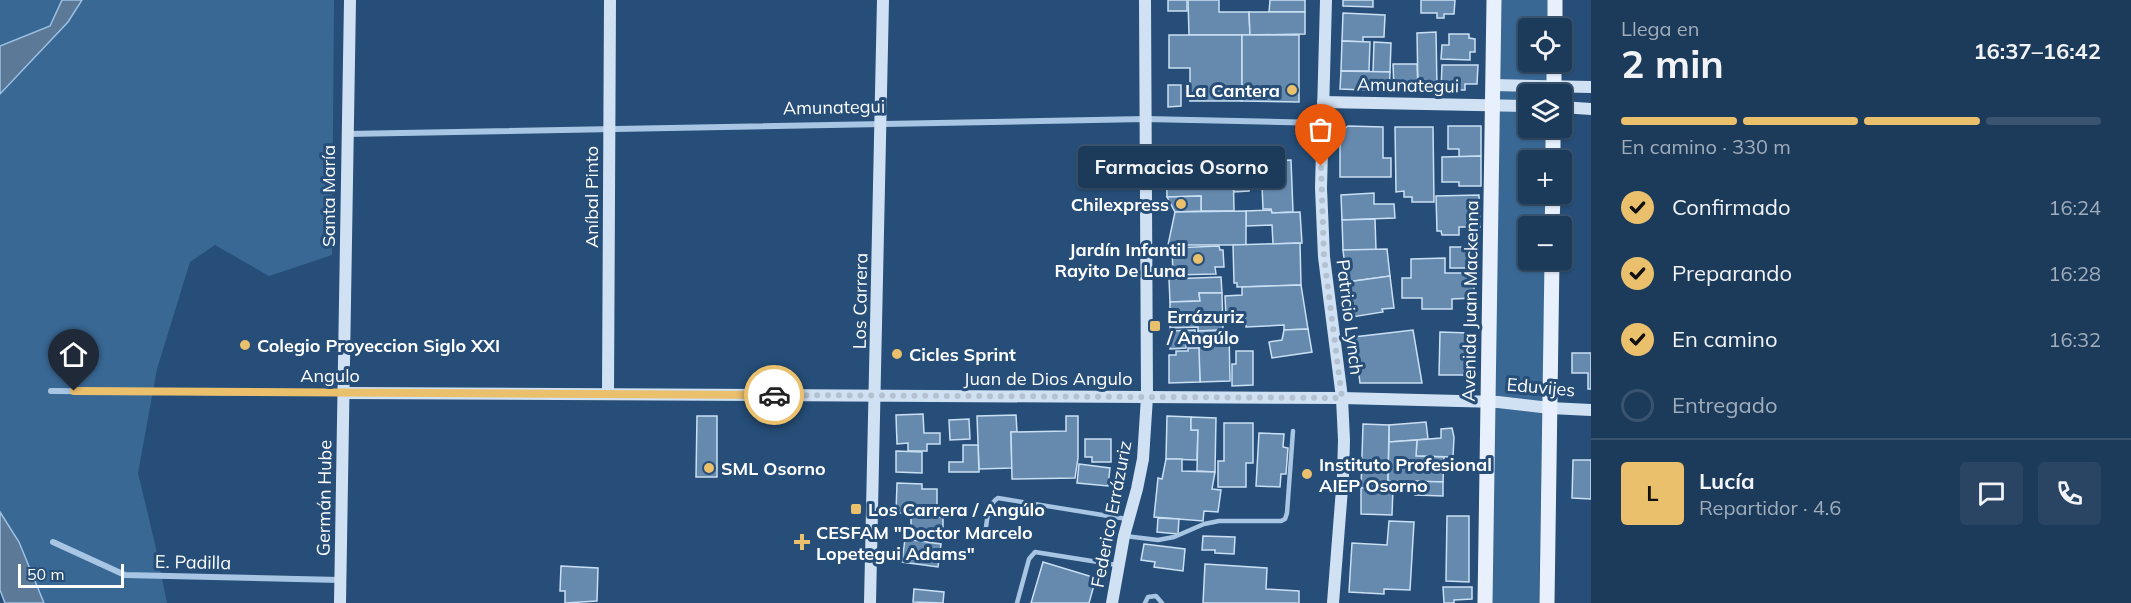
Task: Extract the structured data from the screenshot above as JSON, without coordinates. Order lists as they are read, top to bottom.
{
  "streets": {
    "main road": ["Avenida Juan Mackenna"],
    "street": [
      "Amunategui",
      "Santa María",
      "Aníbal Pinto",
      "Los Carrera",
      "Patricio Lynch",
      "Angulo",
      "Juan de Dios Angulo",
      "Eduvijes",
      "Germán Hube",
      "Federico Errázuriz",
      "E. Padilla"
    ]
  },
  "crossings": [
    ["Amunategui", "Santa María"],
    ["Amunategui", "Aníbal Pinto"],
    ["Amunategui", "Los Carrera"],
    ["Amunategui", "Avenida Juan Mackenna"],
    ["Amunategui", "Patricio Lynch"],
    ["Amunategui", "Federico Errázuriz"],
    ["Santa María", "Angulo"],
    ["Santa María", "Germán Hube"],
    ["Aníbal Pinto", "Angulo"],
    ["Aníbal Pinto", "Juan de Dios Angulo"],
    ["Los Carrera", "Juan de Dios Angulo"],
    ["Avenida Juan Mackenna", "Juan de Dios Angulo"],
    ["Avenida Juan Mackenna", "Eduvijes"],
    ["Patricio Lynch", "Juan de Dios Angulo"],
    ["Angulo", "Juan de Dios Angulo"],
    ["Angulo", "Germán Hube"],
    ["Juan de Dios Angulo", "Eduvijes"],
    ["Juan de Dios Angulo", "Federico Errázuriz"],
    ["Germán Hube", "E. Padilla"]
  ],
  "places": {
    "other": [
      "La Cantera",
      "Farmacias Osorno",
      "Chilexpress",
      "Jardín Infantil Rayito De Luna",
      "Colegio Proyeccion Siglo XXI",
      "Cicles Sprint",
      "SML Osorno",
      "Instituto Profesional AIEP Osorno"
    ],
    "transit": ["Errázuriz / Angúlo", "Los Carrera / Angúlo"],
    "health": ["CESFAM \"Doctor Marcelo Lopetegui Adams\""]
  },
  "scale_bar": "50 m",
  "page": {
    "heading": ["2 min", "Llega en", "16:37–16:42"],
    "panel": ["Lucía", "Repartidor · 4.6"],
    "map_buttons": ["+", "−"],
    "bar": "En camino · 330 m",
    "bubble": "Farmacias Osorno",
    "list": [
      ["Confirmado", "16:24"],
      ["Preparando", "16:28"],
      ["En camino", "16:32"],
      "Entregado"
    ],
    "round": "L",
    "scale": "50 m"
  }
}
